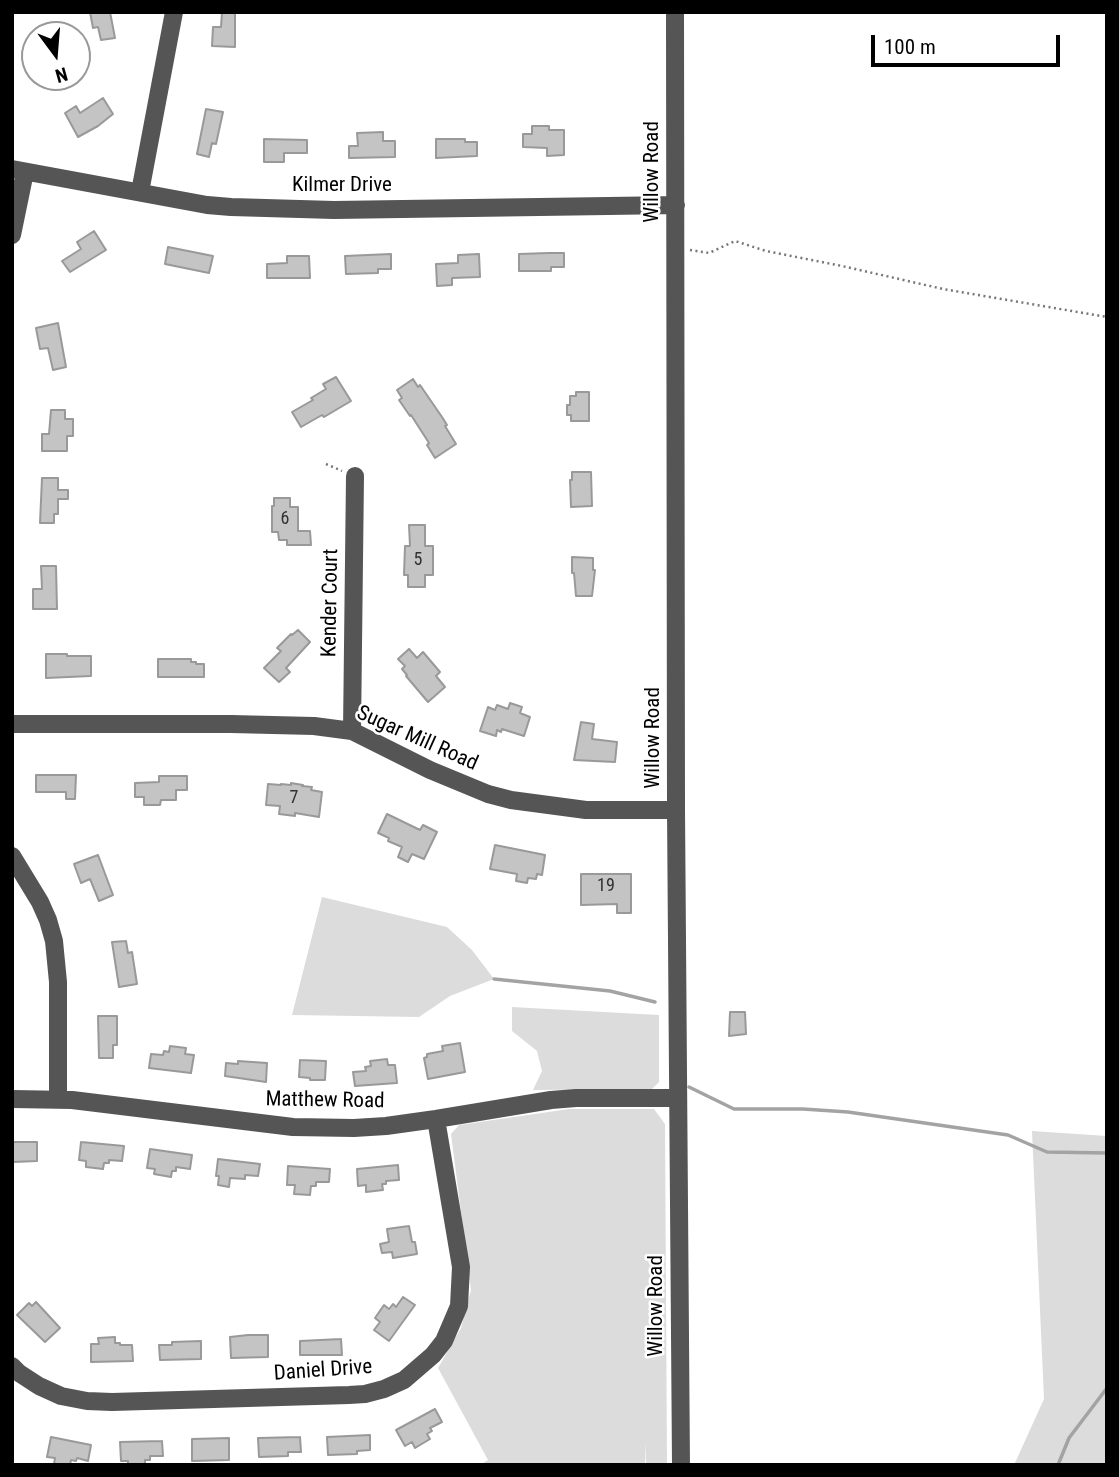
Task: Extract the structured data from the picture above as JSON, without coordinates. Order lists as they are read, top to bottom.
{
  "streets": {
    "street": [
      "Willow Road",
      "Kilmer Drive",
      "Kender Court",
      "Sugar Mill Road",
      "Matthew Road",
      "Daniel Drive"
    ]
  },
  "crossings": [
    ["Willow Road", "Kilmer Drive"],
    ["Willow Road", "Sugar Mill Road"],
    ["Willow Road", "Matthew Road"],
    ["Kender Court", "Sugar Mill Road"],
    ["Matthew Road", "Daniel Drive"]
  ],
  "house_numbers": [
    "6",
    "5",
    "7",
    "19"
  ],
  "scale_bar": "100 m",
  "north": "bottom"
}
